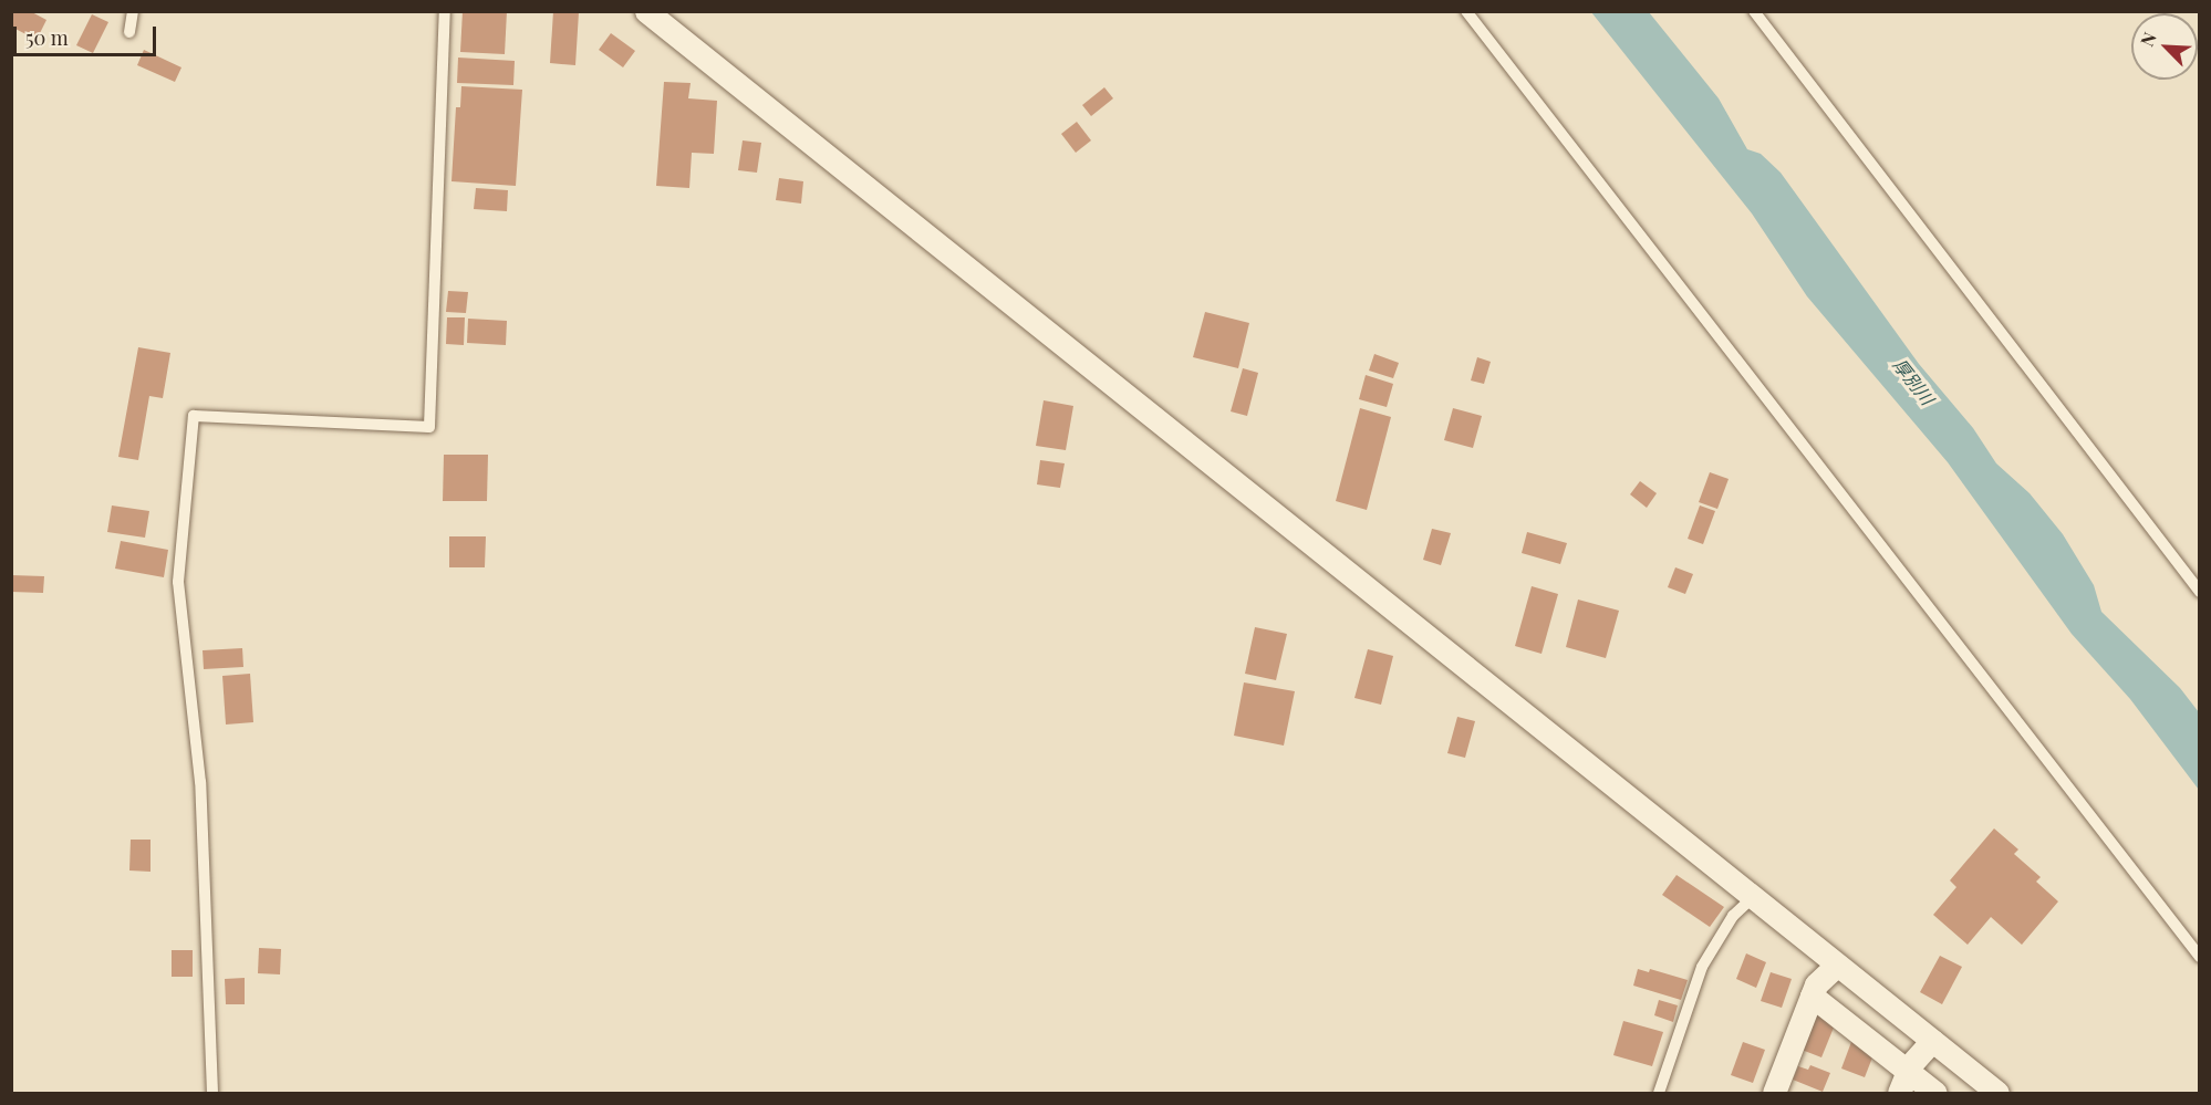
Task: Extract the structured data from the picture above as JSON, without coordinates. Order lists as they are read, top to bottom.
{
  "water": ["厚別川"],
  "scale_bar": "50 m",
  "north": "top left"
}
